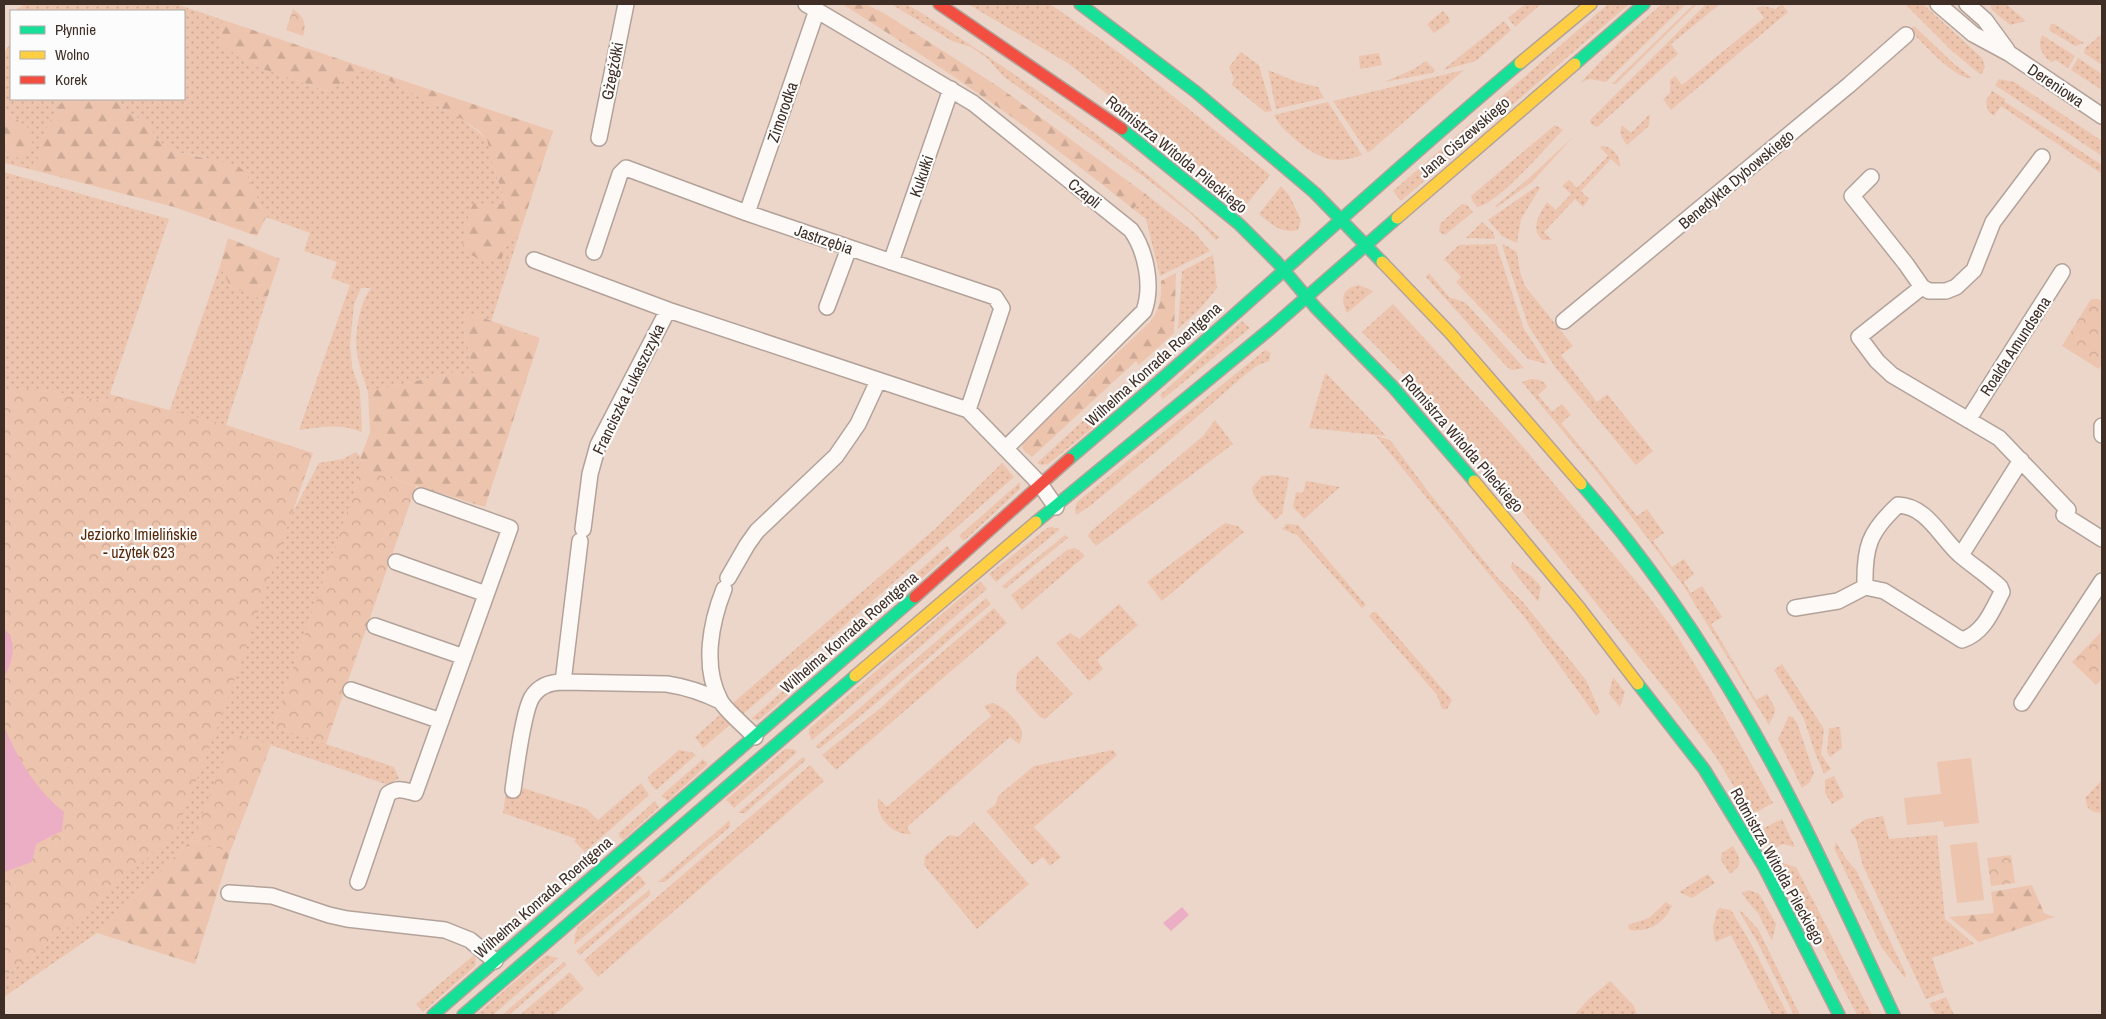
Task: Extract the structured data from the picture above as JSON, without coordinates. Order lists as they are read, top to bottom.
{
  "streets": {
    "street": [
      "Gżegżółki",
      "Dereniowa",
      "Zimorodka",
      "Jana Ciszewskiego",
      "Rotmistrza Witolda Pileckiego",
      "Kukułki",
      "Benedykta Dybowskiego",
      "Czapli",
      "Jastrzębia",
      "Roalda Amundsena",
      "Wilhelma Konrada Roentgena",
      "Franciszka Łukaszczyka"
    ]
  },
  "crossings": [
    ["Zimorodka", "Czapli"],
    ["Zimorodka", "Jastrzębia"],
    ["Jana Ciszewskiego", "Rotmistrza Witolda Pileckiego"],
    ["Jana Ciszewskiego", "Wilhelma Konrada Roentgena"],
    ["Rotmistrza Witolda Pileckiego", "Wilhelma Konrada Roentgena"],
    ["Kukułki", "Czapli"],
    ["Kukułki", "Jastrzębia"],
    ["Jastrzębia", "Franciszka Łukaszczyka"]
  ],
  "parks": ["Jeziorko Imielińskie - użytek 623"],
  "legend": ["Płynnie", "Wolno", "Korek"]
}
